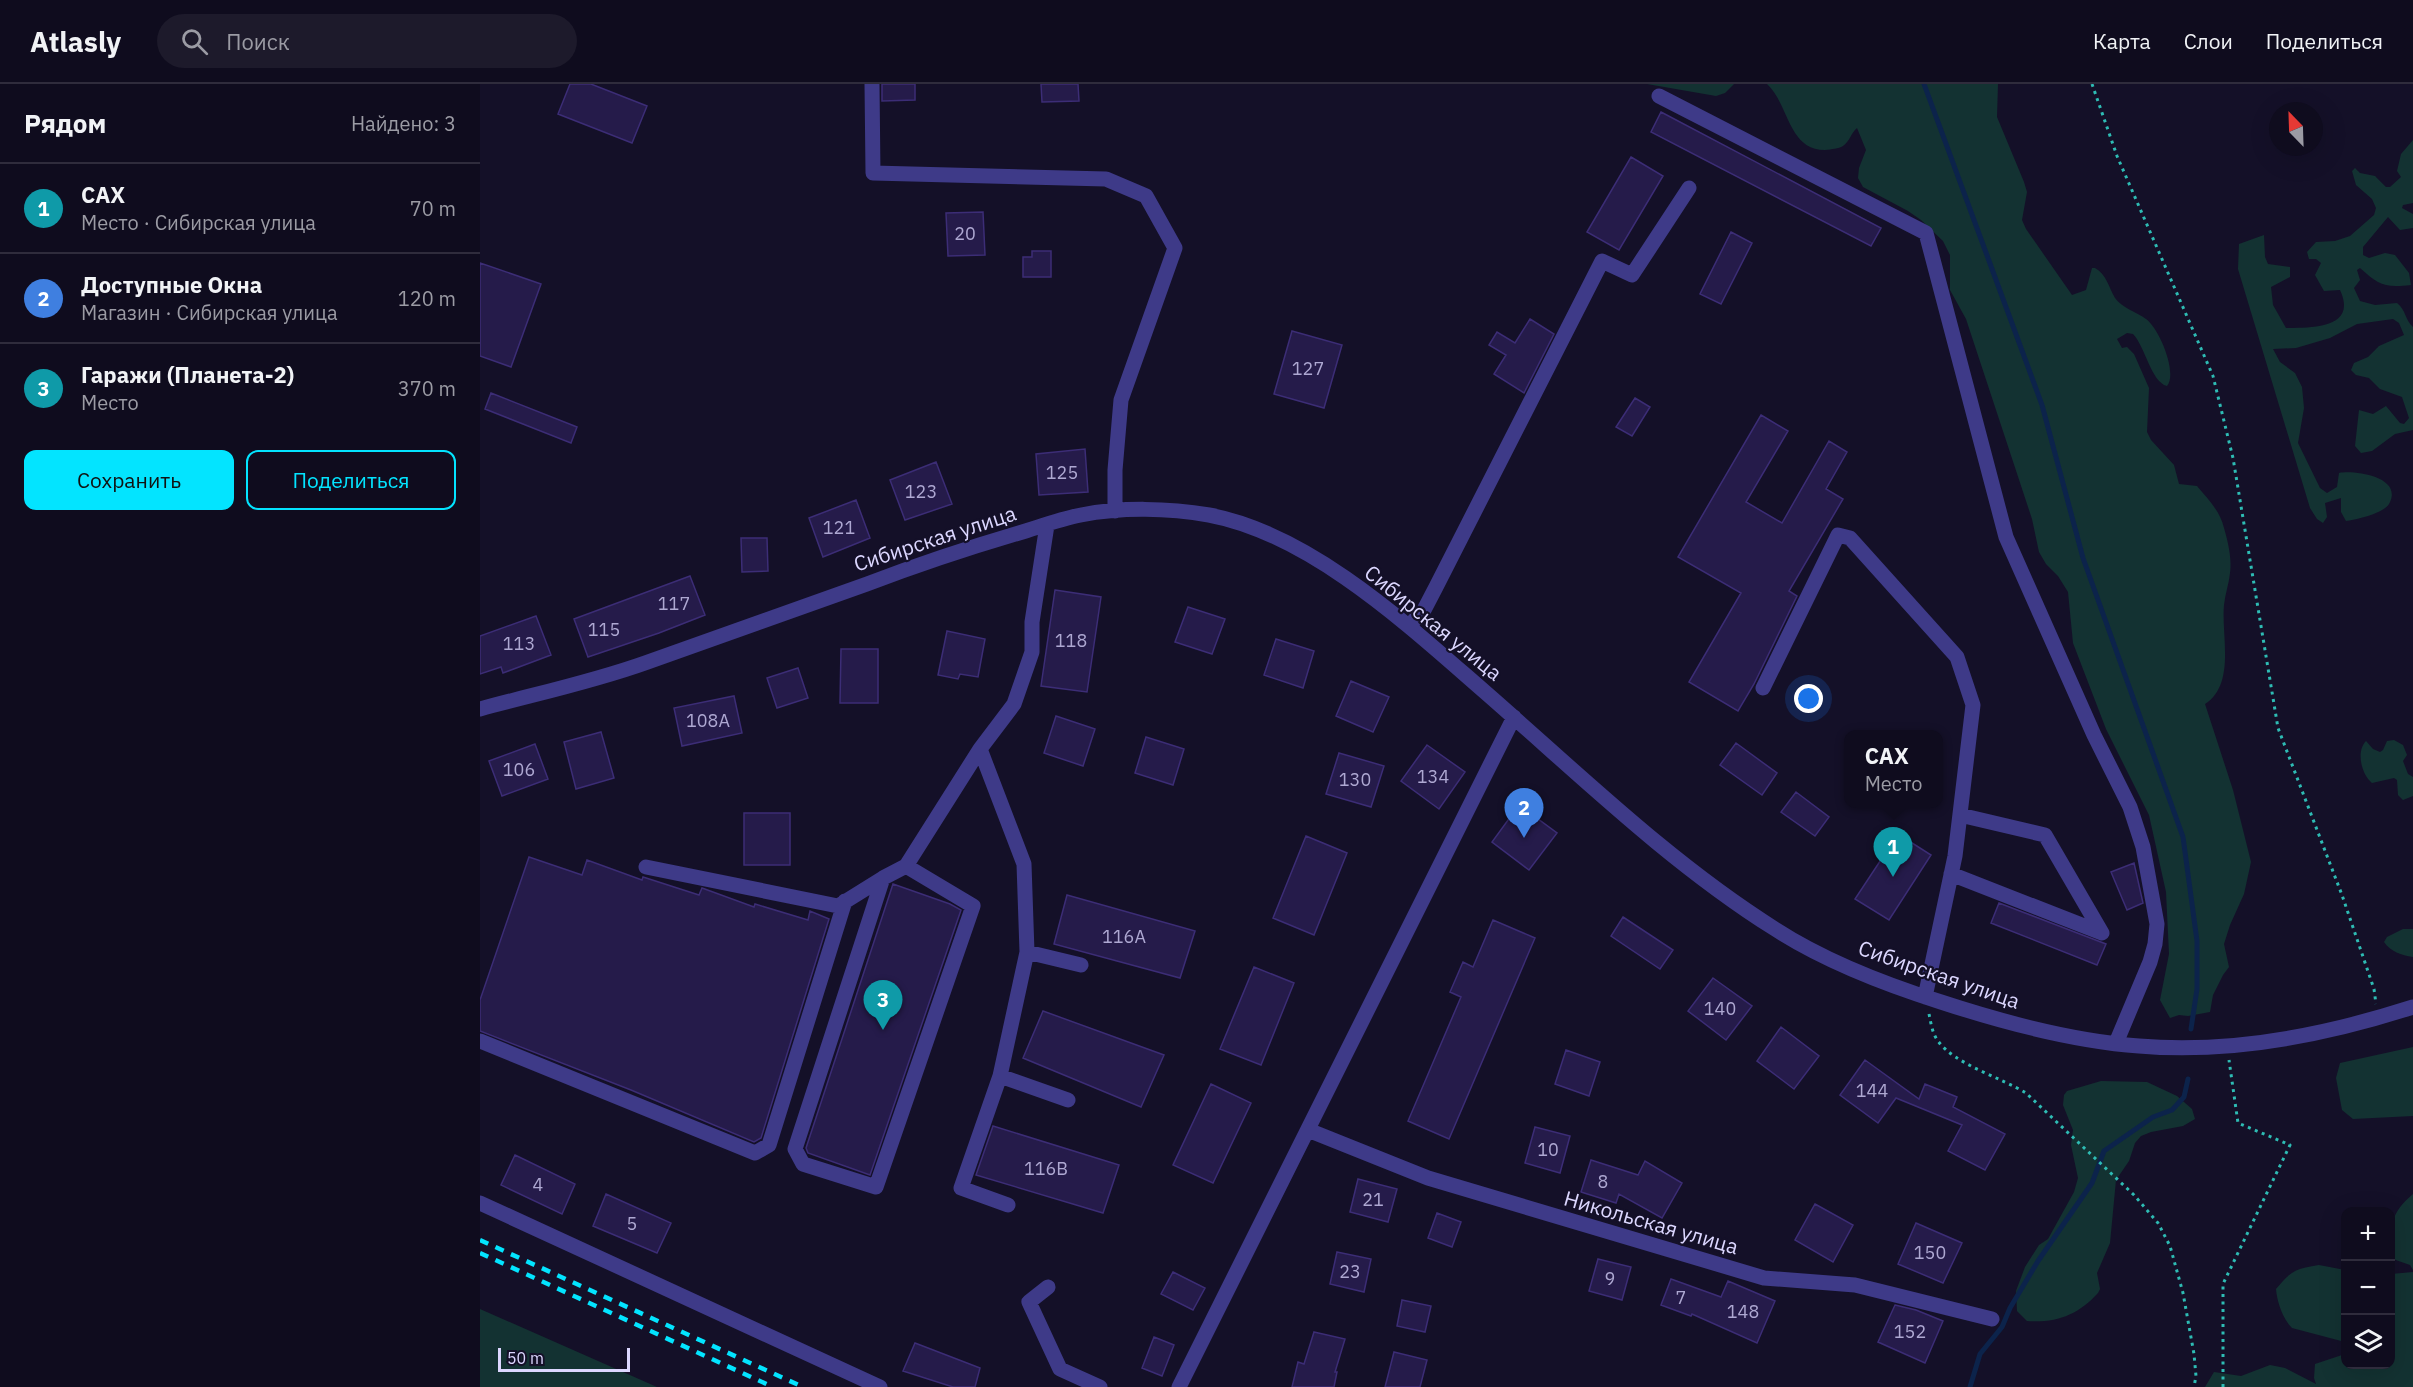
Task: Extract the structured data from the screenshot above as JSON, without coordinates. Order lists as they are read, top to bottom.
{
  "streets": {
    "street": ["Сибирская улица", "Никольская улица"]
  },
  "house_numbers": [
    "20",
    "127",
    "125",
    "123",
    "121",
    "117",
    "115",
    "118",
    "113",
    "108А",
    "106",
    "134",
    "130",
    "116А",
    "140",
    "144",
    "10",
    "116В",
    "8",
    "4",
    "21",
    "5",
    "150",
    "23",
    "9",
    "7",
    "148",
    "152"
  ],
  "scale_bar": "50 m",
  "north": "top left",
  "page": {
    "header": "Atlasly",
    "search": "Поиск",
    "nav": ["Карта", "Слои", "Поделиться"],
    "heading": ["Рядом", "Найдено: 3"],
    "list": [
      {
        "mark": "1",
        "name": "САХ",
        "note": "Место · Сибирская улица",
        "value": "70 m"
      },
      {
        "mark": "2",
        "name": "Доступные Окна",
        "note": "Магазин · Сибирская улица",
        "value": "120 m"
      },
      {
        "mark": "3",
        "name": "Гаражи (Планета-2)",
        "note": "Место",
        "value": "370 m"
      }
    ],
    "buttons": ["Сохранить", "Поделиться"],
    "popup": ["САХ", "Место"],
    "pins": ["2", "1", "3"],
    "map_buttons": ["+", "−"],
    "scale": "50 m"
  }
}
